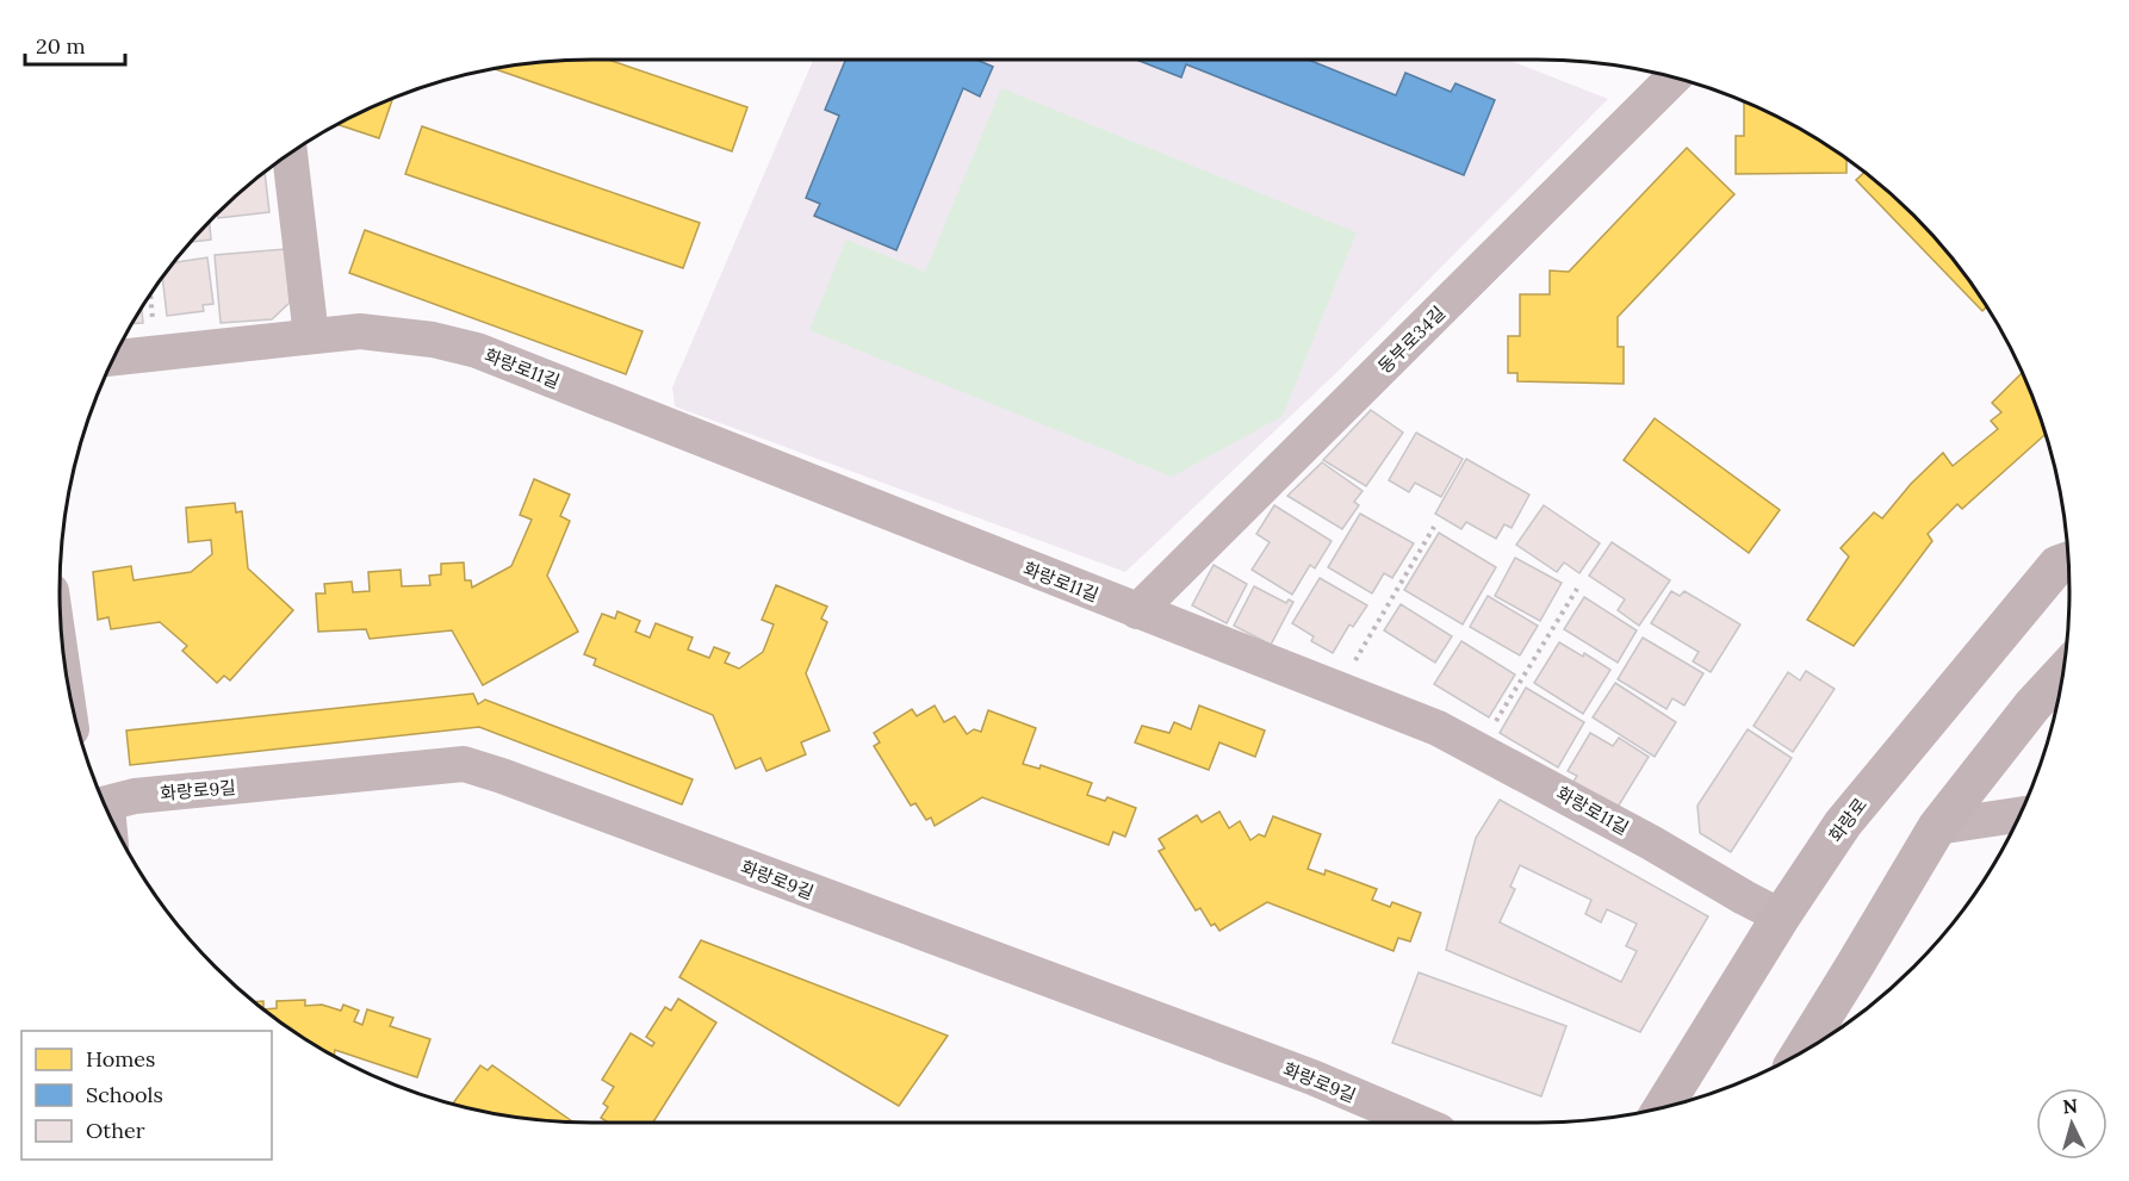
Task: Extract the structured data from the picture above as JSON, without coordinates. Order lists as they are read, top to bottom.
{
  "streets": {
    "main road": ["화랑로"],
    "street": ["동부로34길", "화랑로11길", "화랑로9길"]
  },
  "crossings": [
    ["동부로34길", "화랑로11길"],
    ["화랑로11길", "화랑로"]
  ],
  "legend": ["Homes", "Schools", "Other"],
  "scale_bar": "20 m",
  "north": "top"
}
